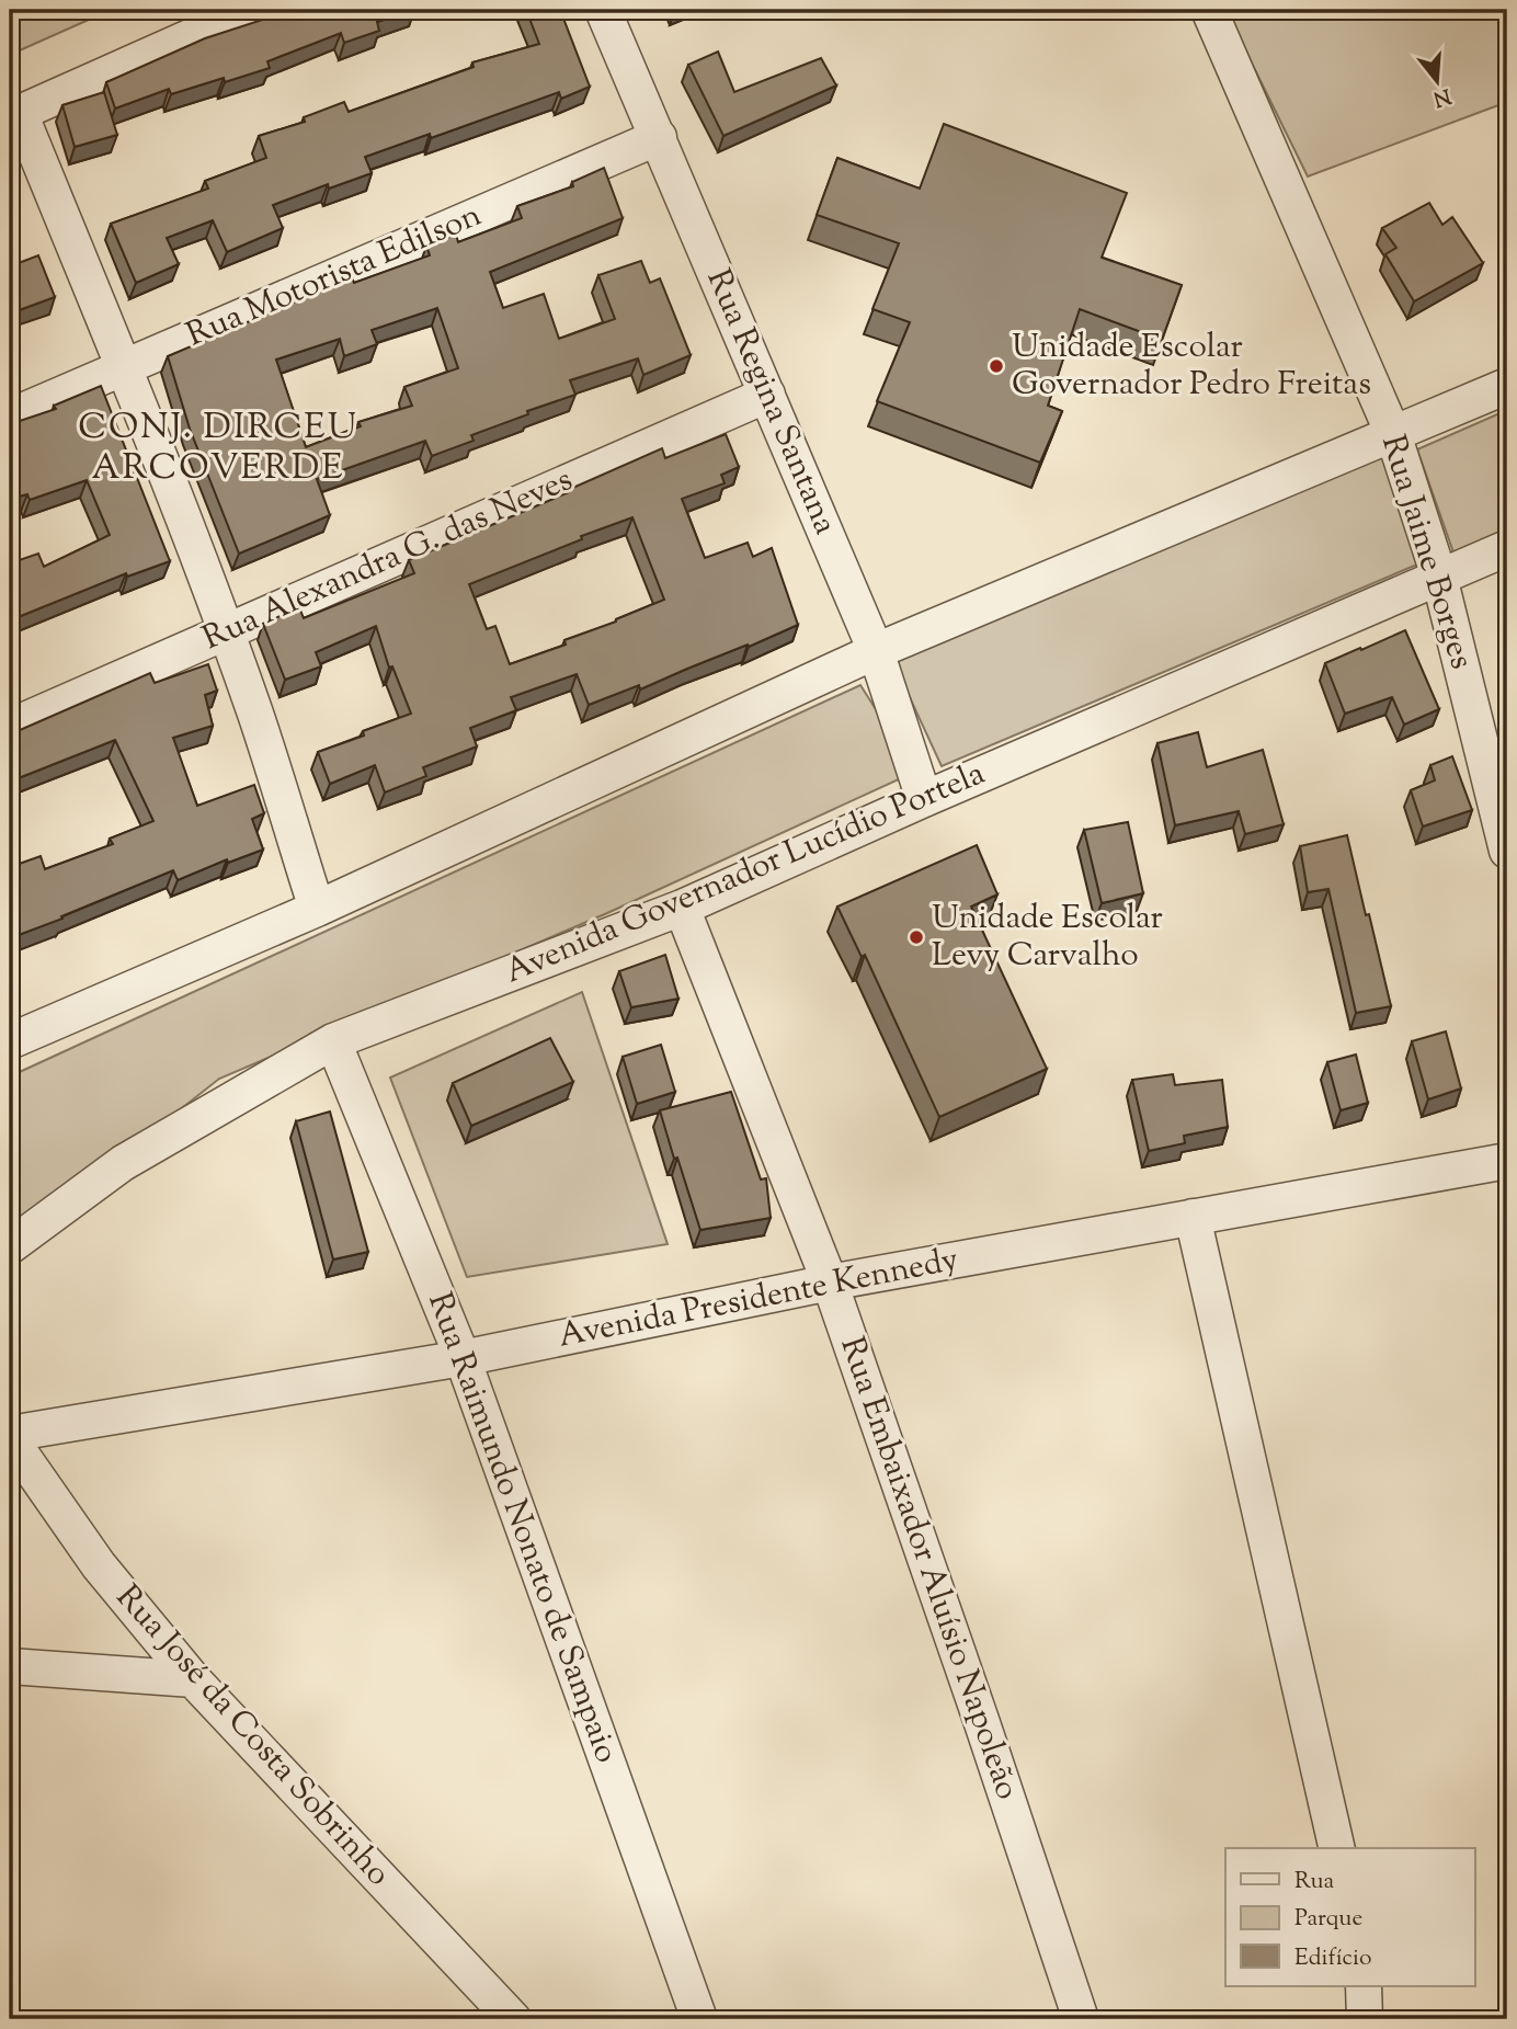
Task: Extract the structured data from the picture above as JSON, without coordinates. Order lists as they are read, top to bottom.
{
  "streets": {
    "street": [
      "Rua Motorista Edilson",
      "Rua Regina Santana",
      "Rua Jaime Borges",
      "Rua Alexandra G. das Neves",
      "Avenida Governador Lucídio Portela",
      "Avenida Presidente Kennedy",
      "Rua Raimundo Nonato de Sampaio",
      "Rua Embaixador Aluísio Napoleão",
      "Rua José da Costa Sobrinho"
    ]
  },
  "crossings": [
    ["Rua Motorista Edilson", "Rua Regina Santana"],
    ["Rua Regina Santana", "Rua Alexandra G. das Neves"],
    ["Rua Regina Santana", "Avenida Governador Lucídio Portela"],
    ["Rua Jaime Borges", "Avenida Governador Lucídio Portela"],
    ["Avenida Governador Lucídio Portela", "Rua Raimundo Nonato de Sampaio"],
    ["Avenida Governador Lucídio Portela", "Rua Embaixador Aluísio Napoleão"],
    ["Avenida Presidente Kennedy", "Rua Raimundo Nonato de Sampaio"],
    ["Avenida Presidente Kennedy", "Rua Embaixador Aluísio Napoleão"],
    ["Avenida Presidente Kennedy", "Rua José da Costa Sobrinho"]
  ],
  "districts": ["CONJ. DIRCEU ARCOVERDE"],
  "places": ["Unidade Escolar Governador Pedro Freitas", "Unidade Escolar Levy Carvalho"],
  "legend": ["Rua", "Parque", "Edifício"],
  "north": "bottom"
}
